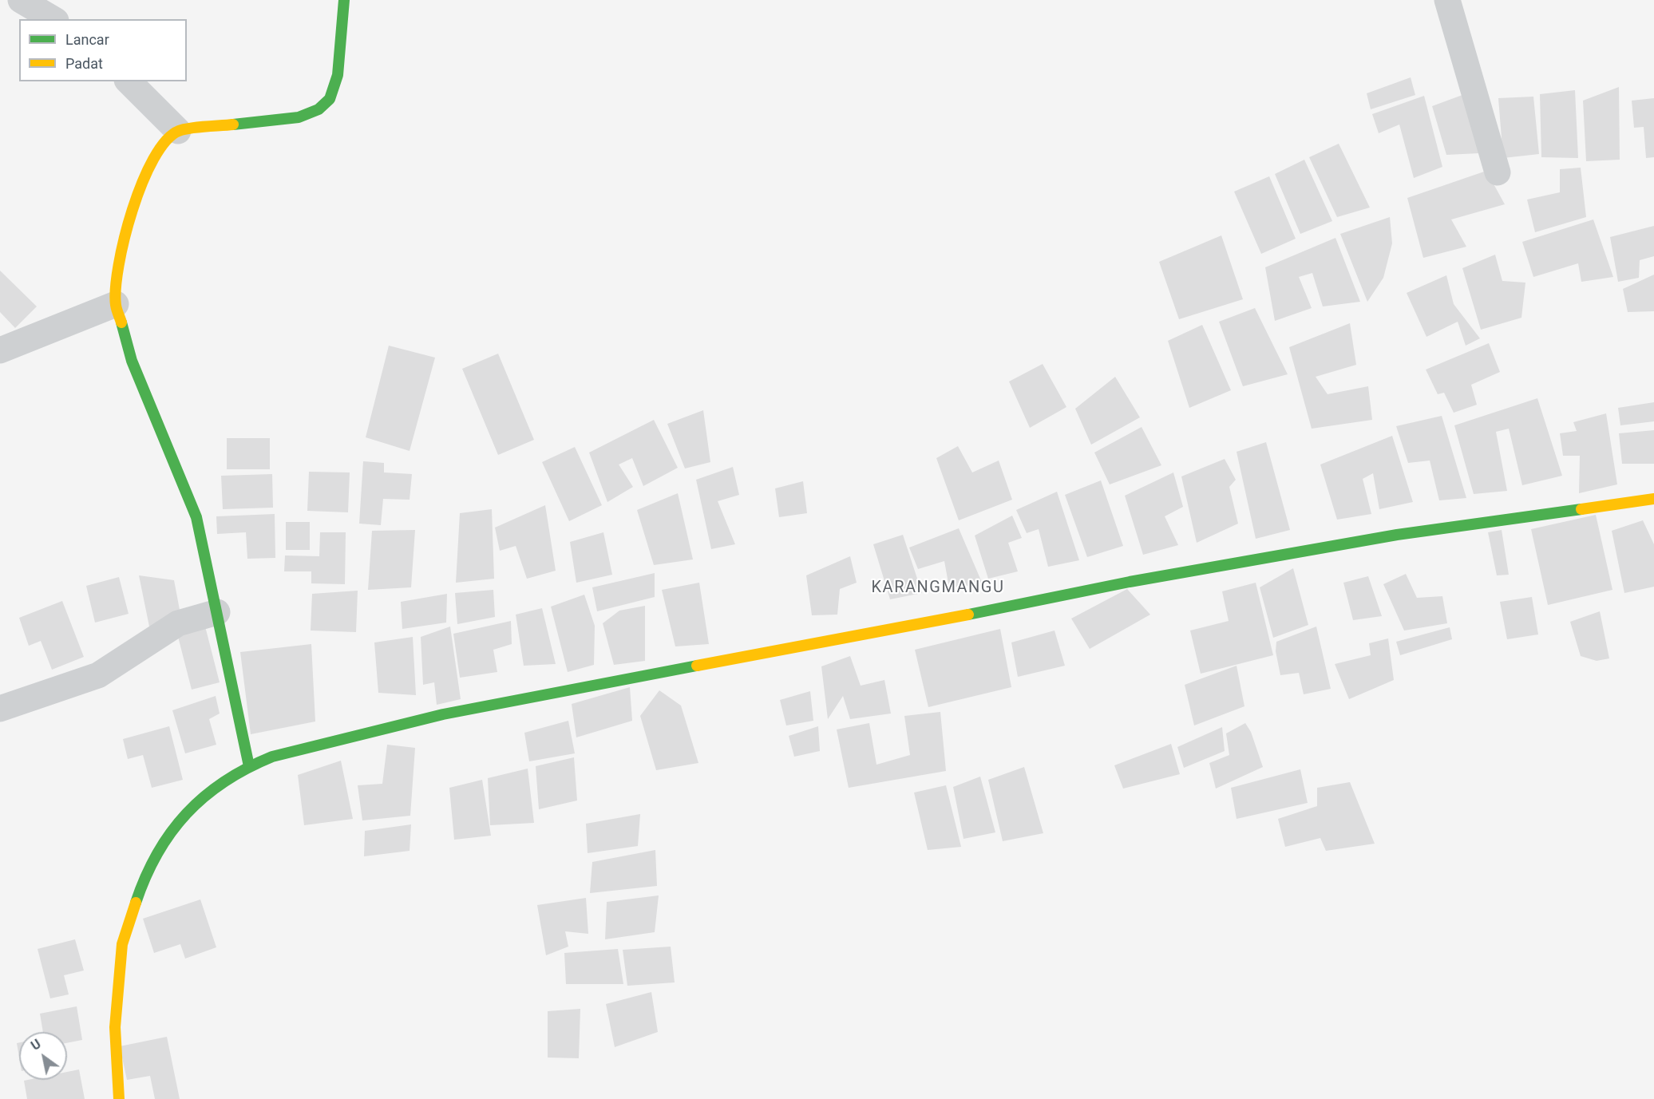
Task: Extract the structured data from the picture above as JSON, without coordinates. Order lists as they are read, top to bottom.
{
  "districts": ["KARANGMANGU"],
  "legend": ["Lancar", "Padat"],
  "north": "top left"
}
